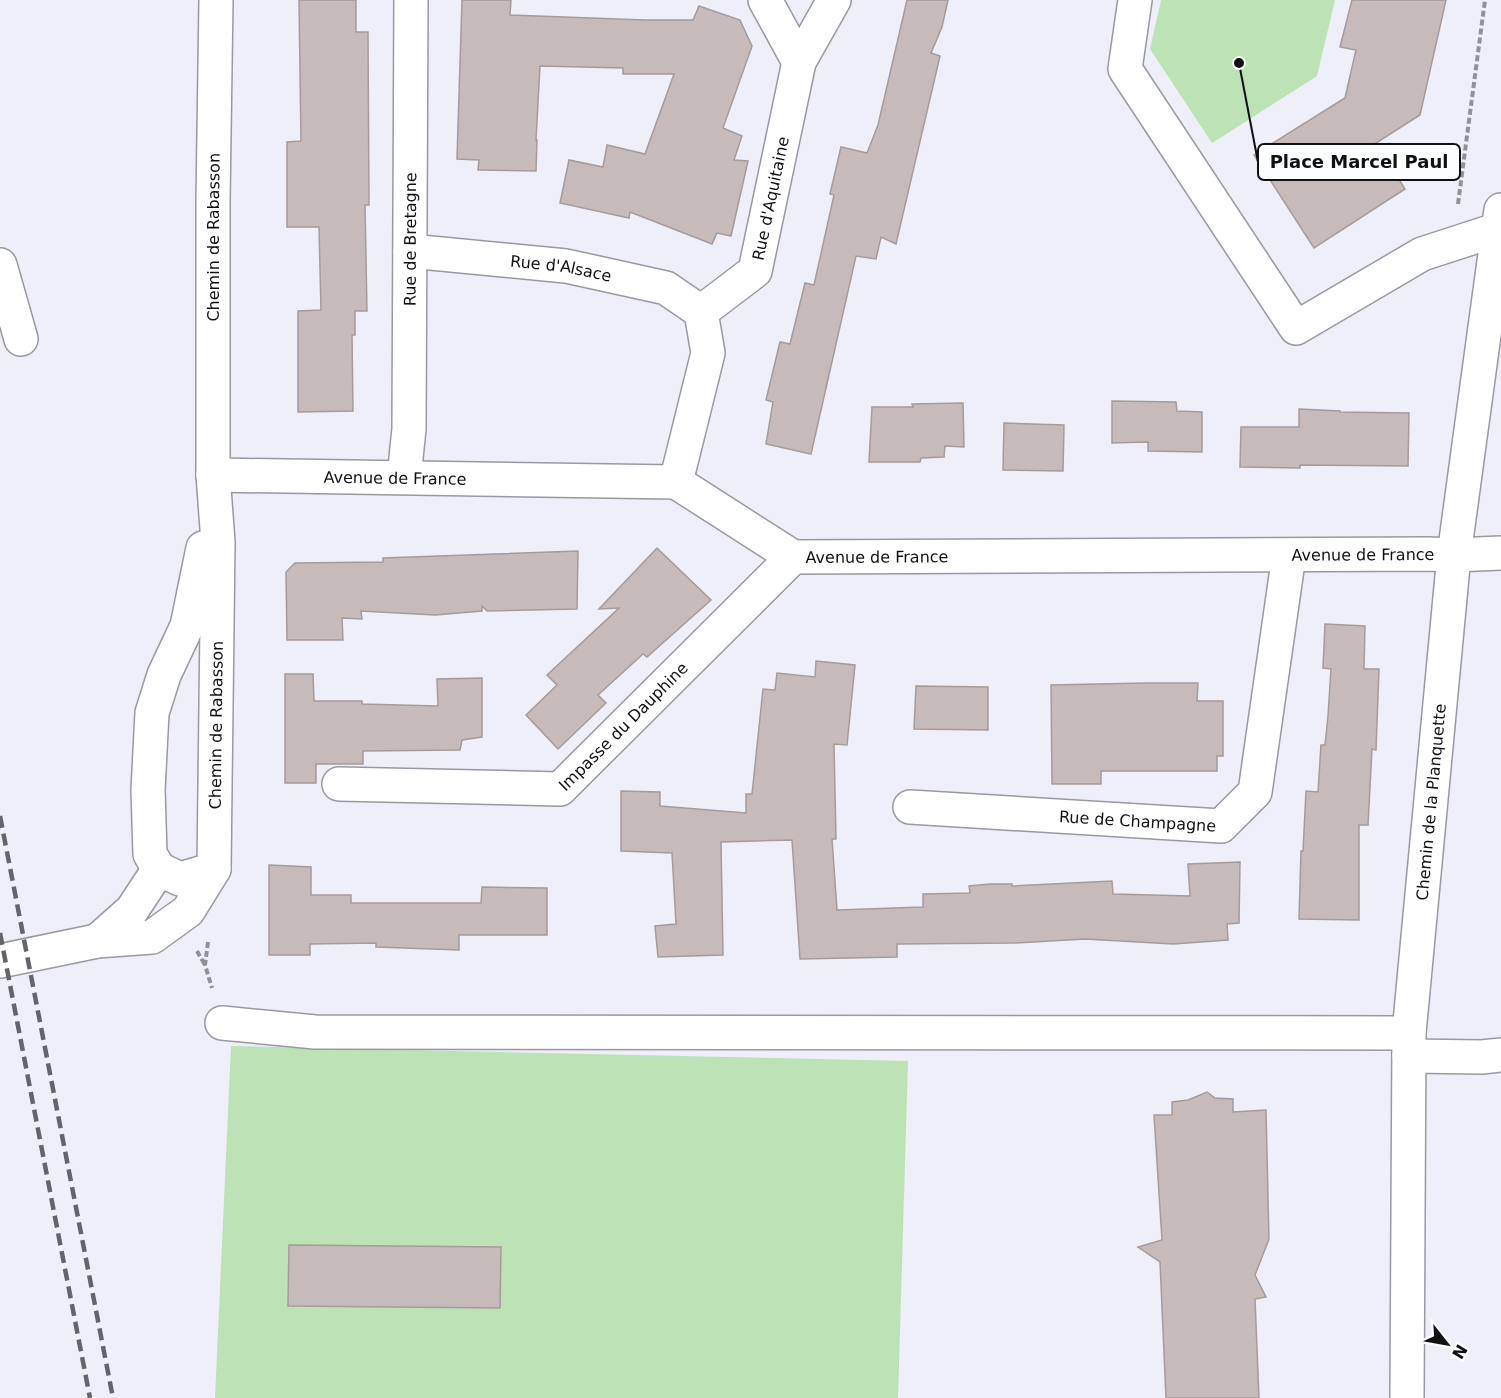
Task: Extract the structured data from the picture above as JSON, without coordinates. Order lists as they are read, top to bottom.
{
  "streets": {
    "street": [
      "Rue d'Aquitaine",
      "Chemin de Rabasson",
      "Rue de Bretagne",
      "Rue d'Alsace",
      "Avenue de France",
      "Impasse du Dauphine",
      "Chemin de la Planquette",
      "Rue de Champagne"
    ]
  },
  "crossings": [
    ["Rue d'Aquitaine", "Rue d'Alsace"],
    ["Chemin de Rabasson", "Avenue de France"],
    ["Rue de Bretagne", "Rue d'Alsace"],
    ["Rue de Bretagne", "Avenue de France"],
    ["Avenue de France", "Impasse du Dauphine"],
    ["Avenue de France", "Chemin de la Planquette"],
    ["Avenue de France", "Rue de Champagne"]
  ],
  "places": ["Place Marcel Paul"],
  "north": "bottom right"
}
